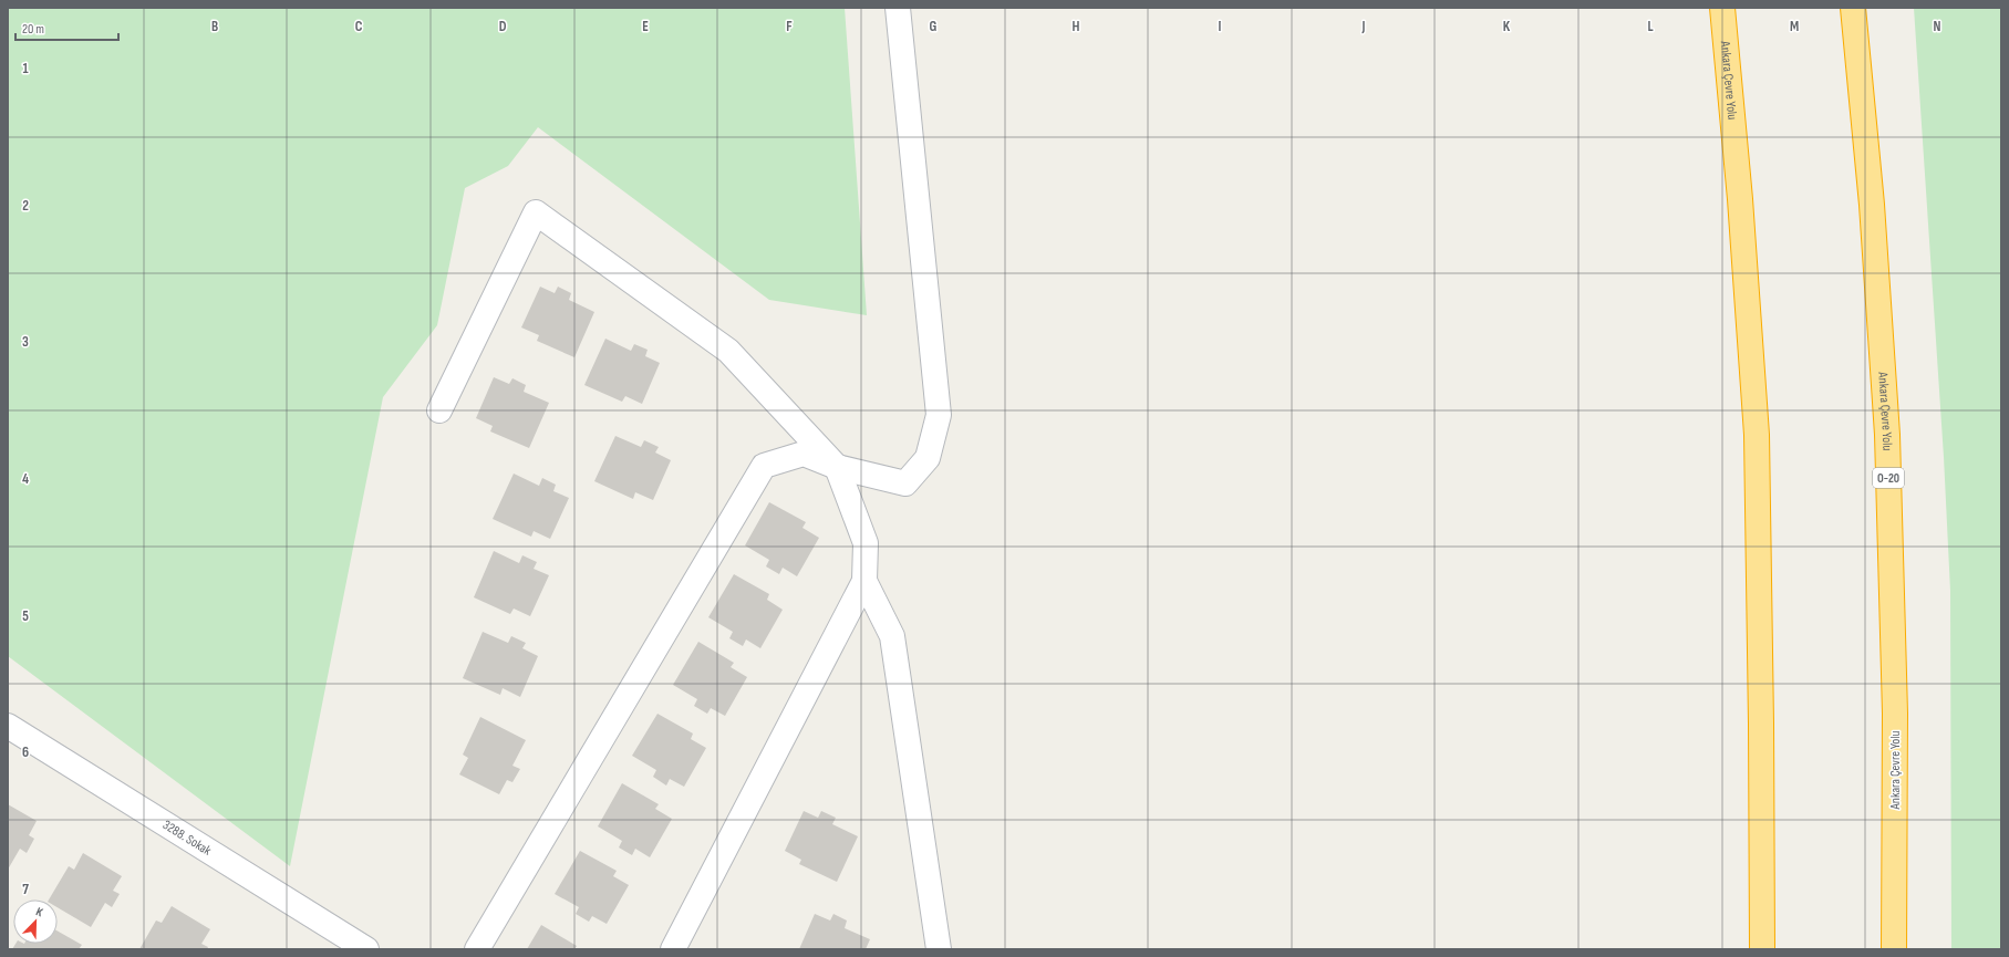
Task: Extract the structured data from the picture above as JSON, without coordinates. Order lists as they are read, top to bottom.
{
  "streets": {
    "highway": ["Ankara Çevre Yolu", "O-20"],
    "street": ["3288. Sokak"]
  },
  "scale_bar": "20 m",
  "north": "top right",
  "grid": {
    "columns": [
      "B",
      "C",
      "D",
      "E",
      "F",
      "G",
      "H",
      "I",
      "J",
      "K",
      "L",
      "M",
      "N"
    ],
    "rows": [
      "1",
      "2",
      "3",
      "4",
      "5",
      "6",
      "7"
    ]
  }
}
